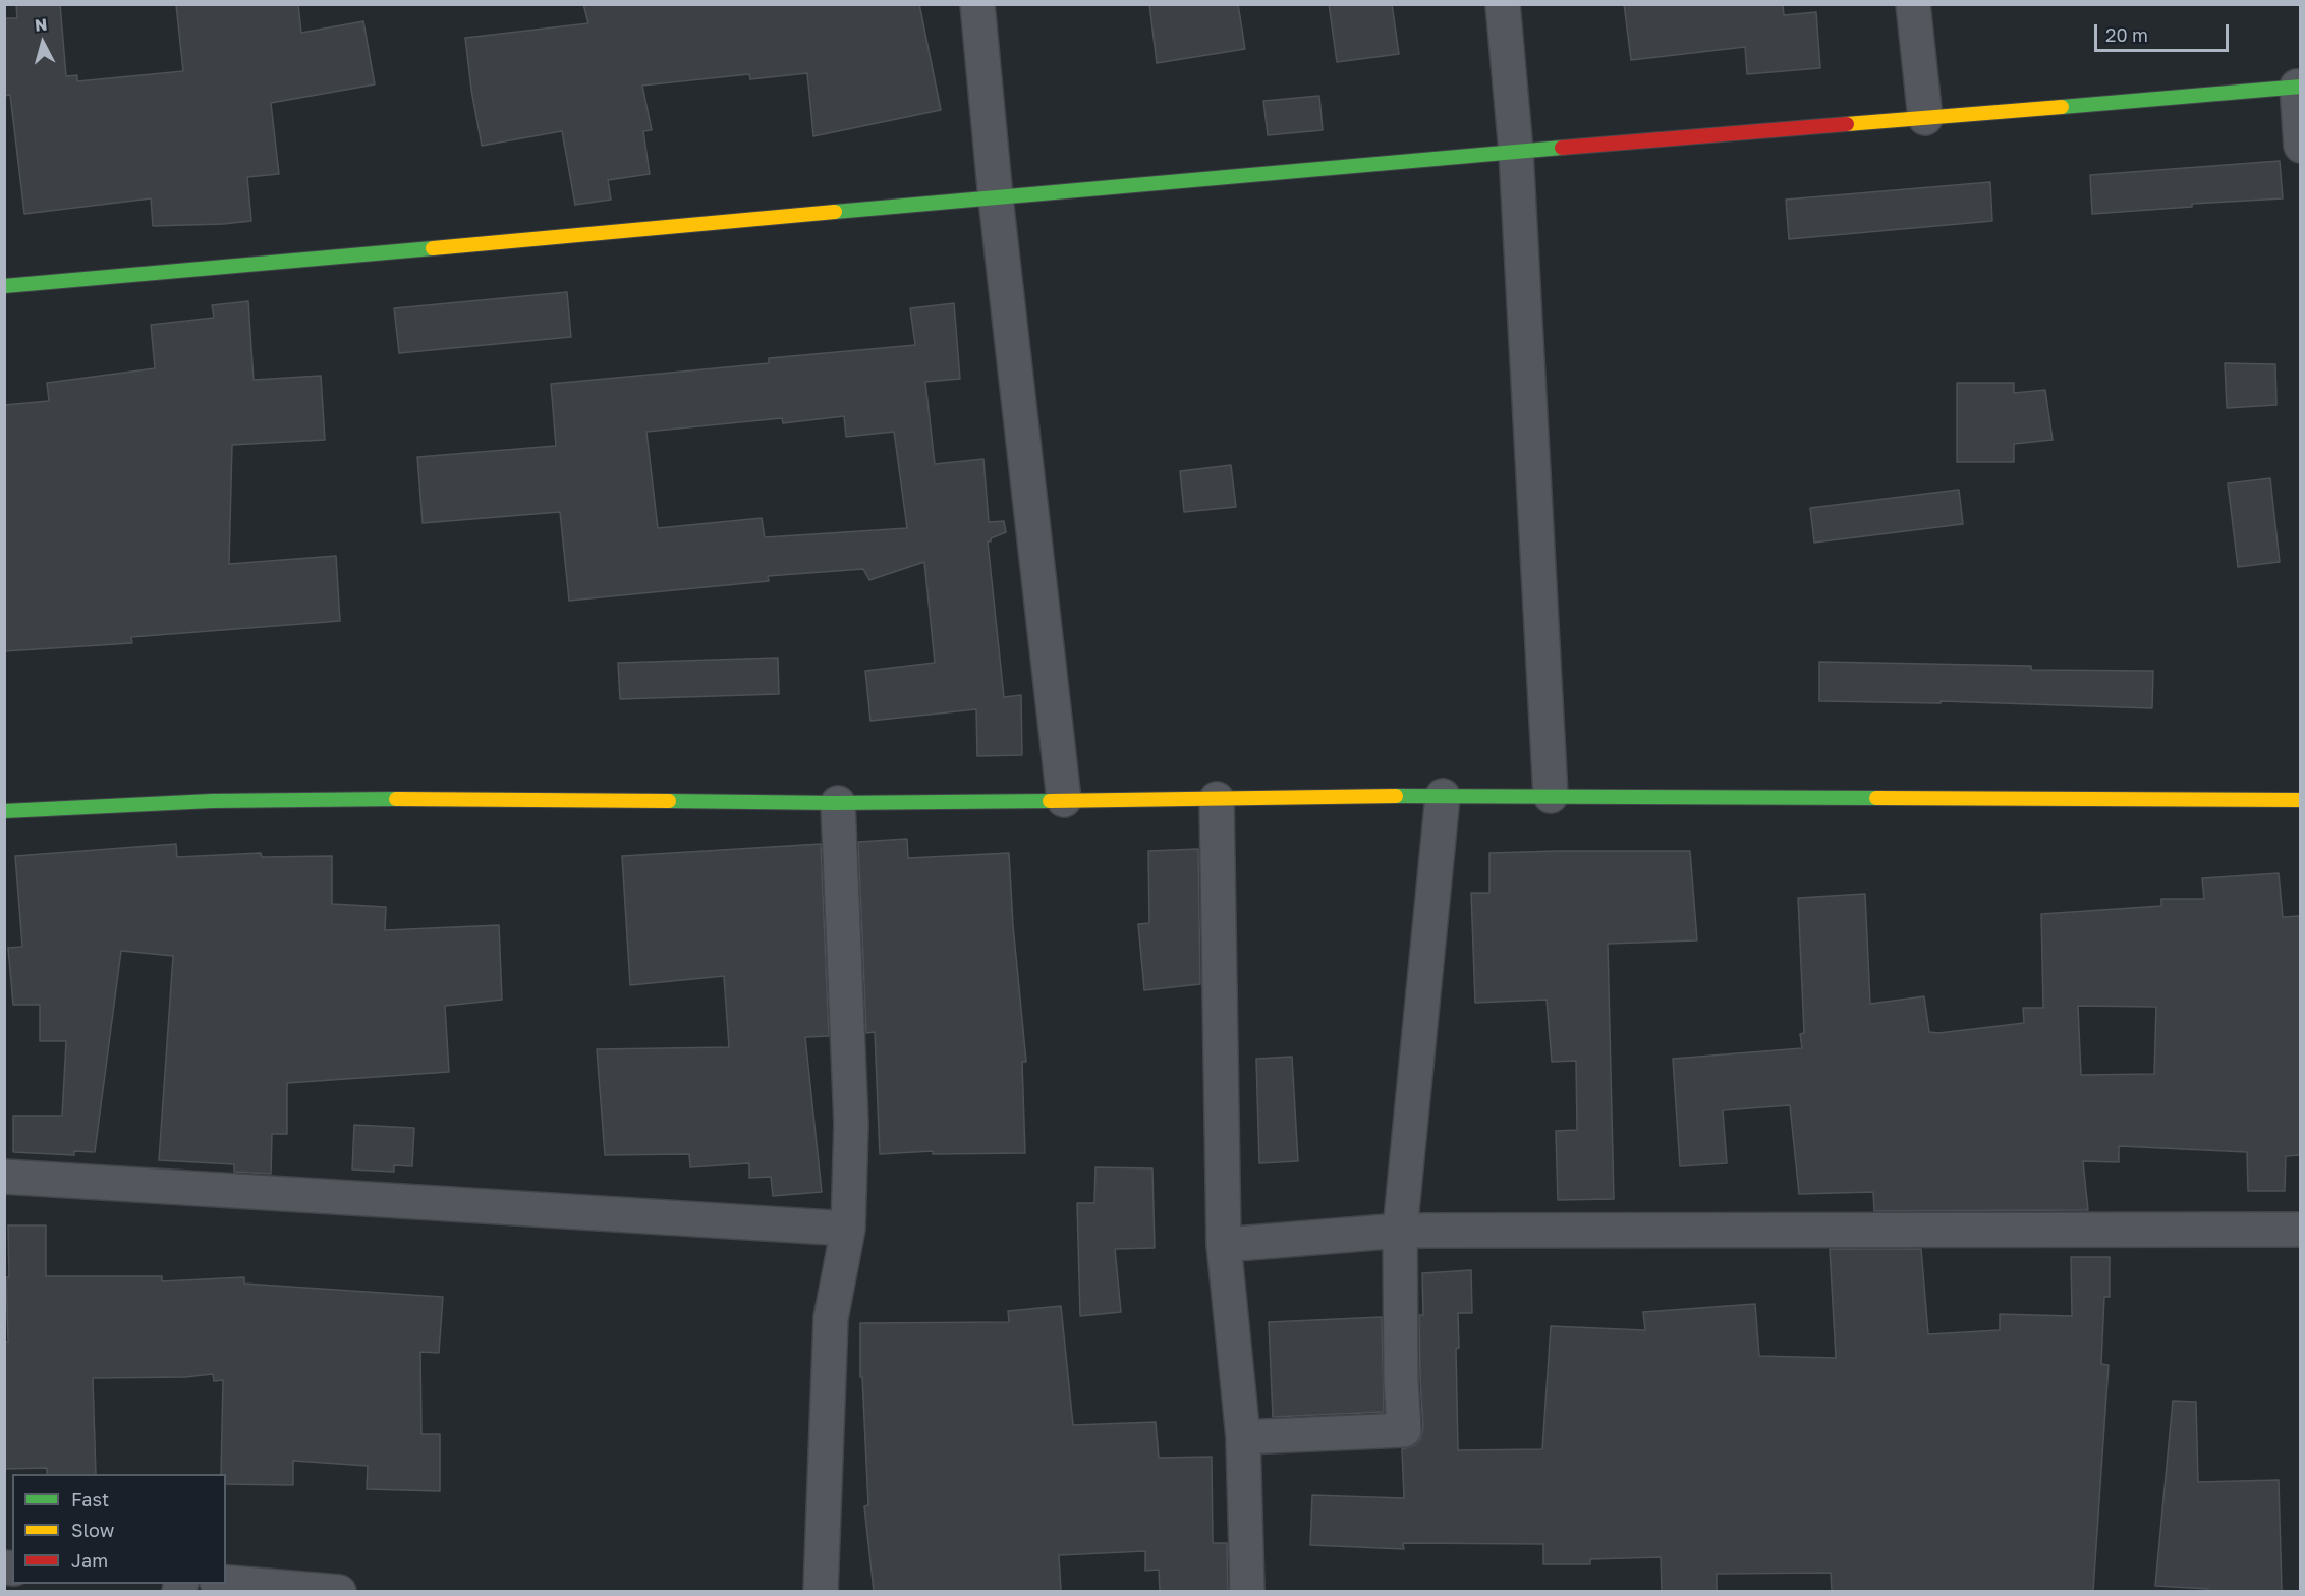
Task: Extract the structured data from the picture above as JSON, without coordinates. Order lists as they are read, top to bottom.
{
  "legend": ["Fast", "Slow", "Jam"],
  "scale_bar": "20 m",
  "north": "top"
}
